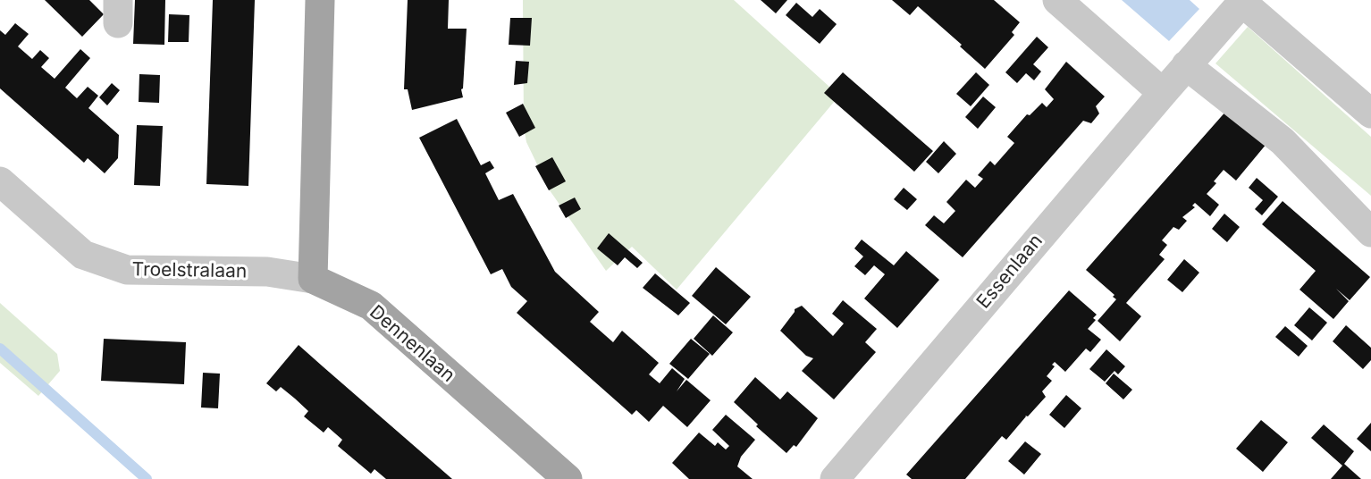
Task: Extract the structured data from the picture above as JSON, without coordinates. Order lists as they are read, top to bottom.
{
  "streets": {
    "main road": ["Dennenlaan"],
    "street": ["Troelstralaan", "Essenlaan"]
  },
  "crossings": [
    ["Troelstralaan", "Dennenlaan"]
  ]
}
